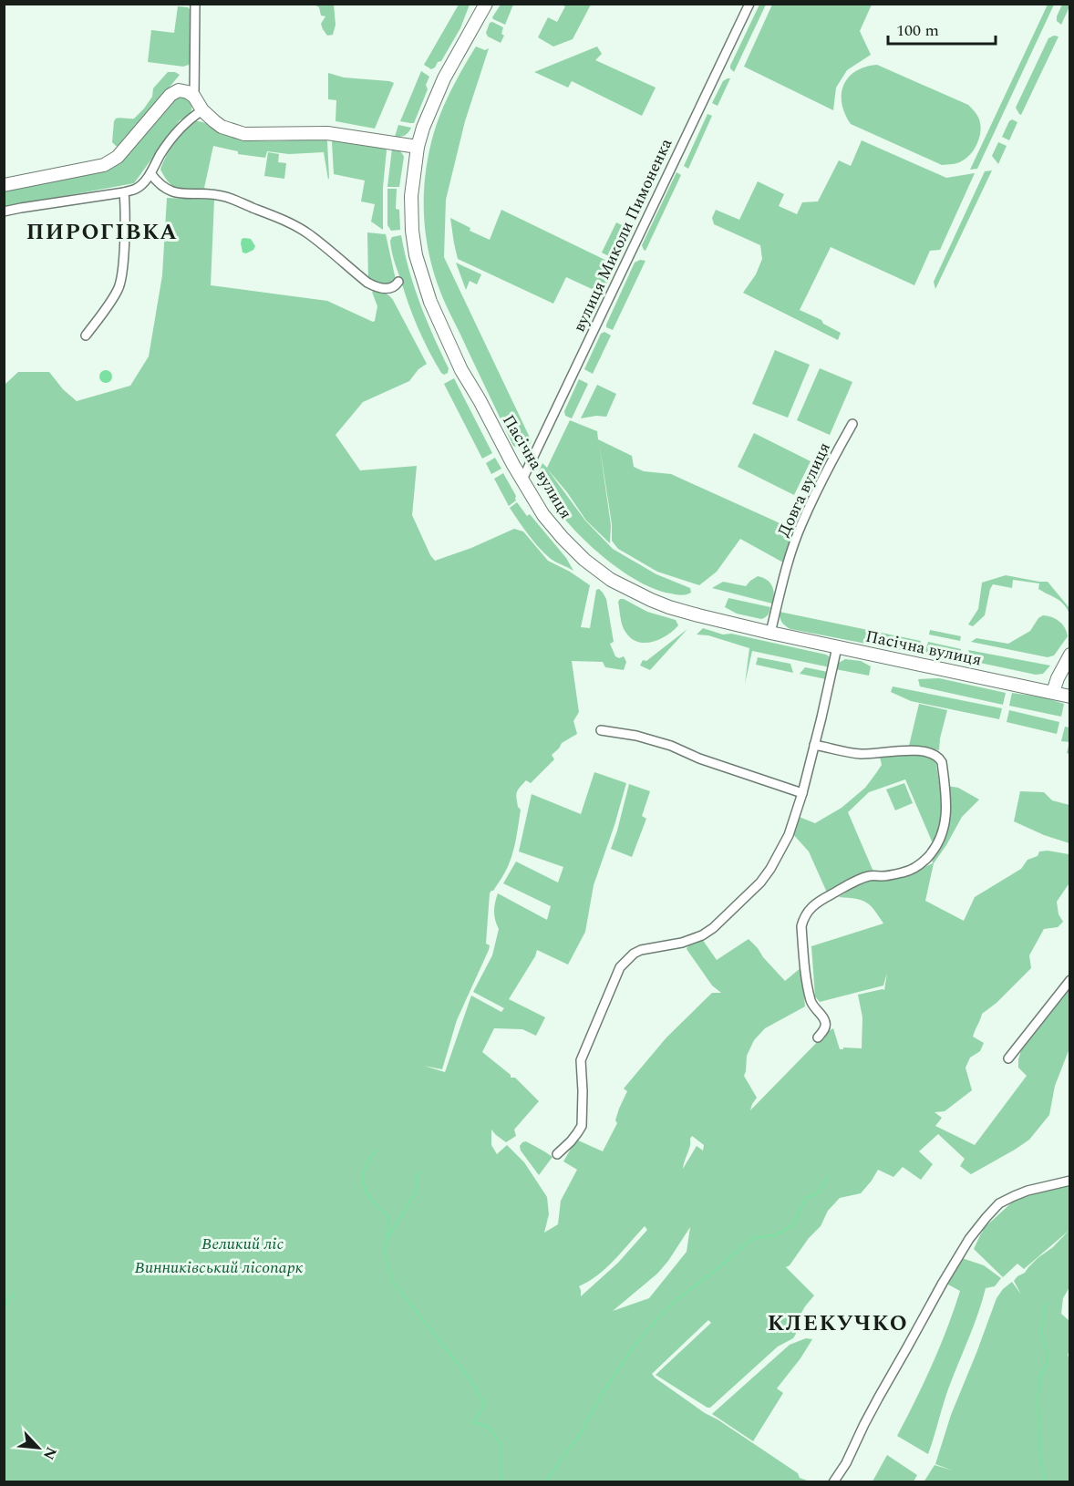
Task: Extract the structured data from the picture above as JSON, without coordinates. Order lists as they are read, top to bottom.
{
  "streets": {
    "main road": ["Пасічна вулиця"],
    "street": ["вулиця Миколи Пимоненка", "Довга вулиця"]
  },
  "crossings": [
    ["вулиця Миколи Пимоненка", "Пасічна вулиця"],
    ["Пасічна вулиця", "Довга вулиця"]
  ],
  "districts": ["ПИРОГІВКА", "КЛЕКУЧКО"],
  "parks": ["Великий ліс", "Винниківський лісопарк"],
  "scale_bar": "100 m",
  "north": "bottom right"
}
